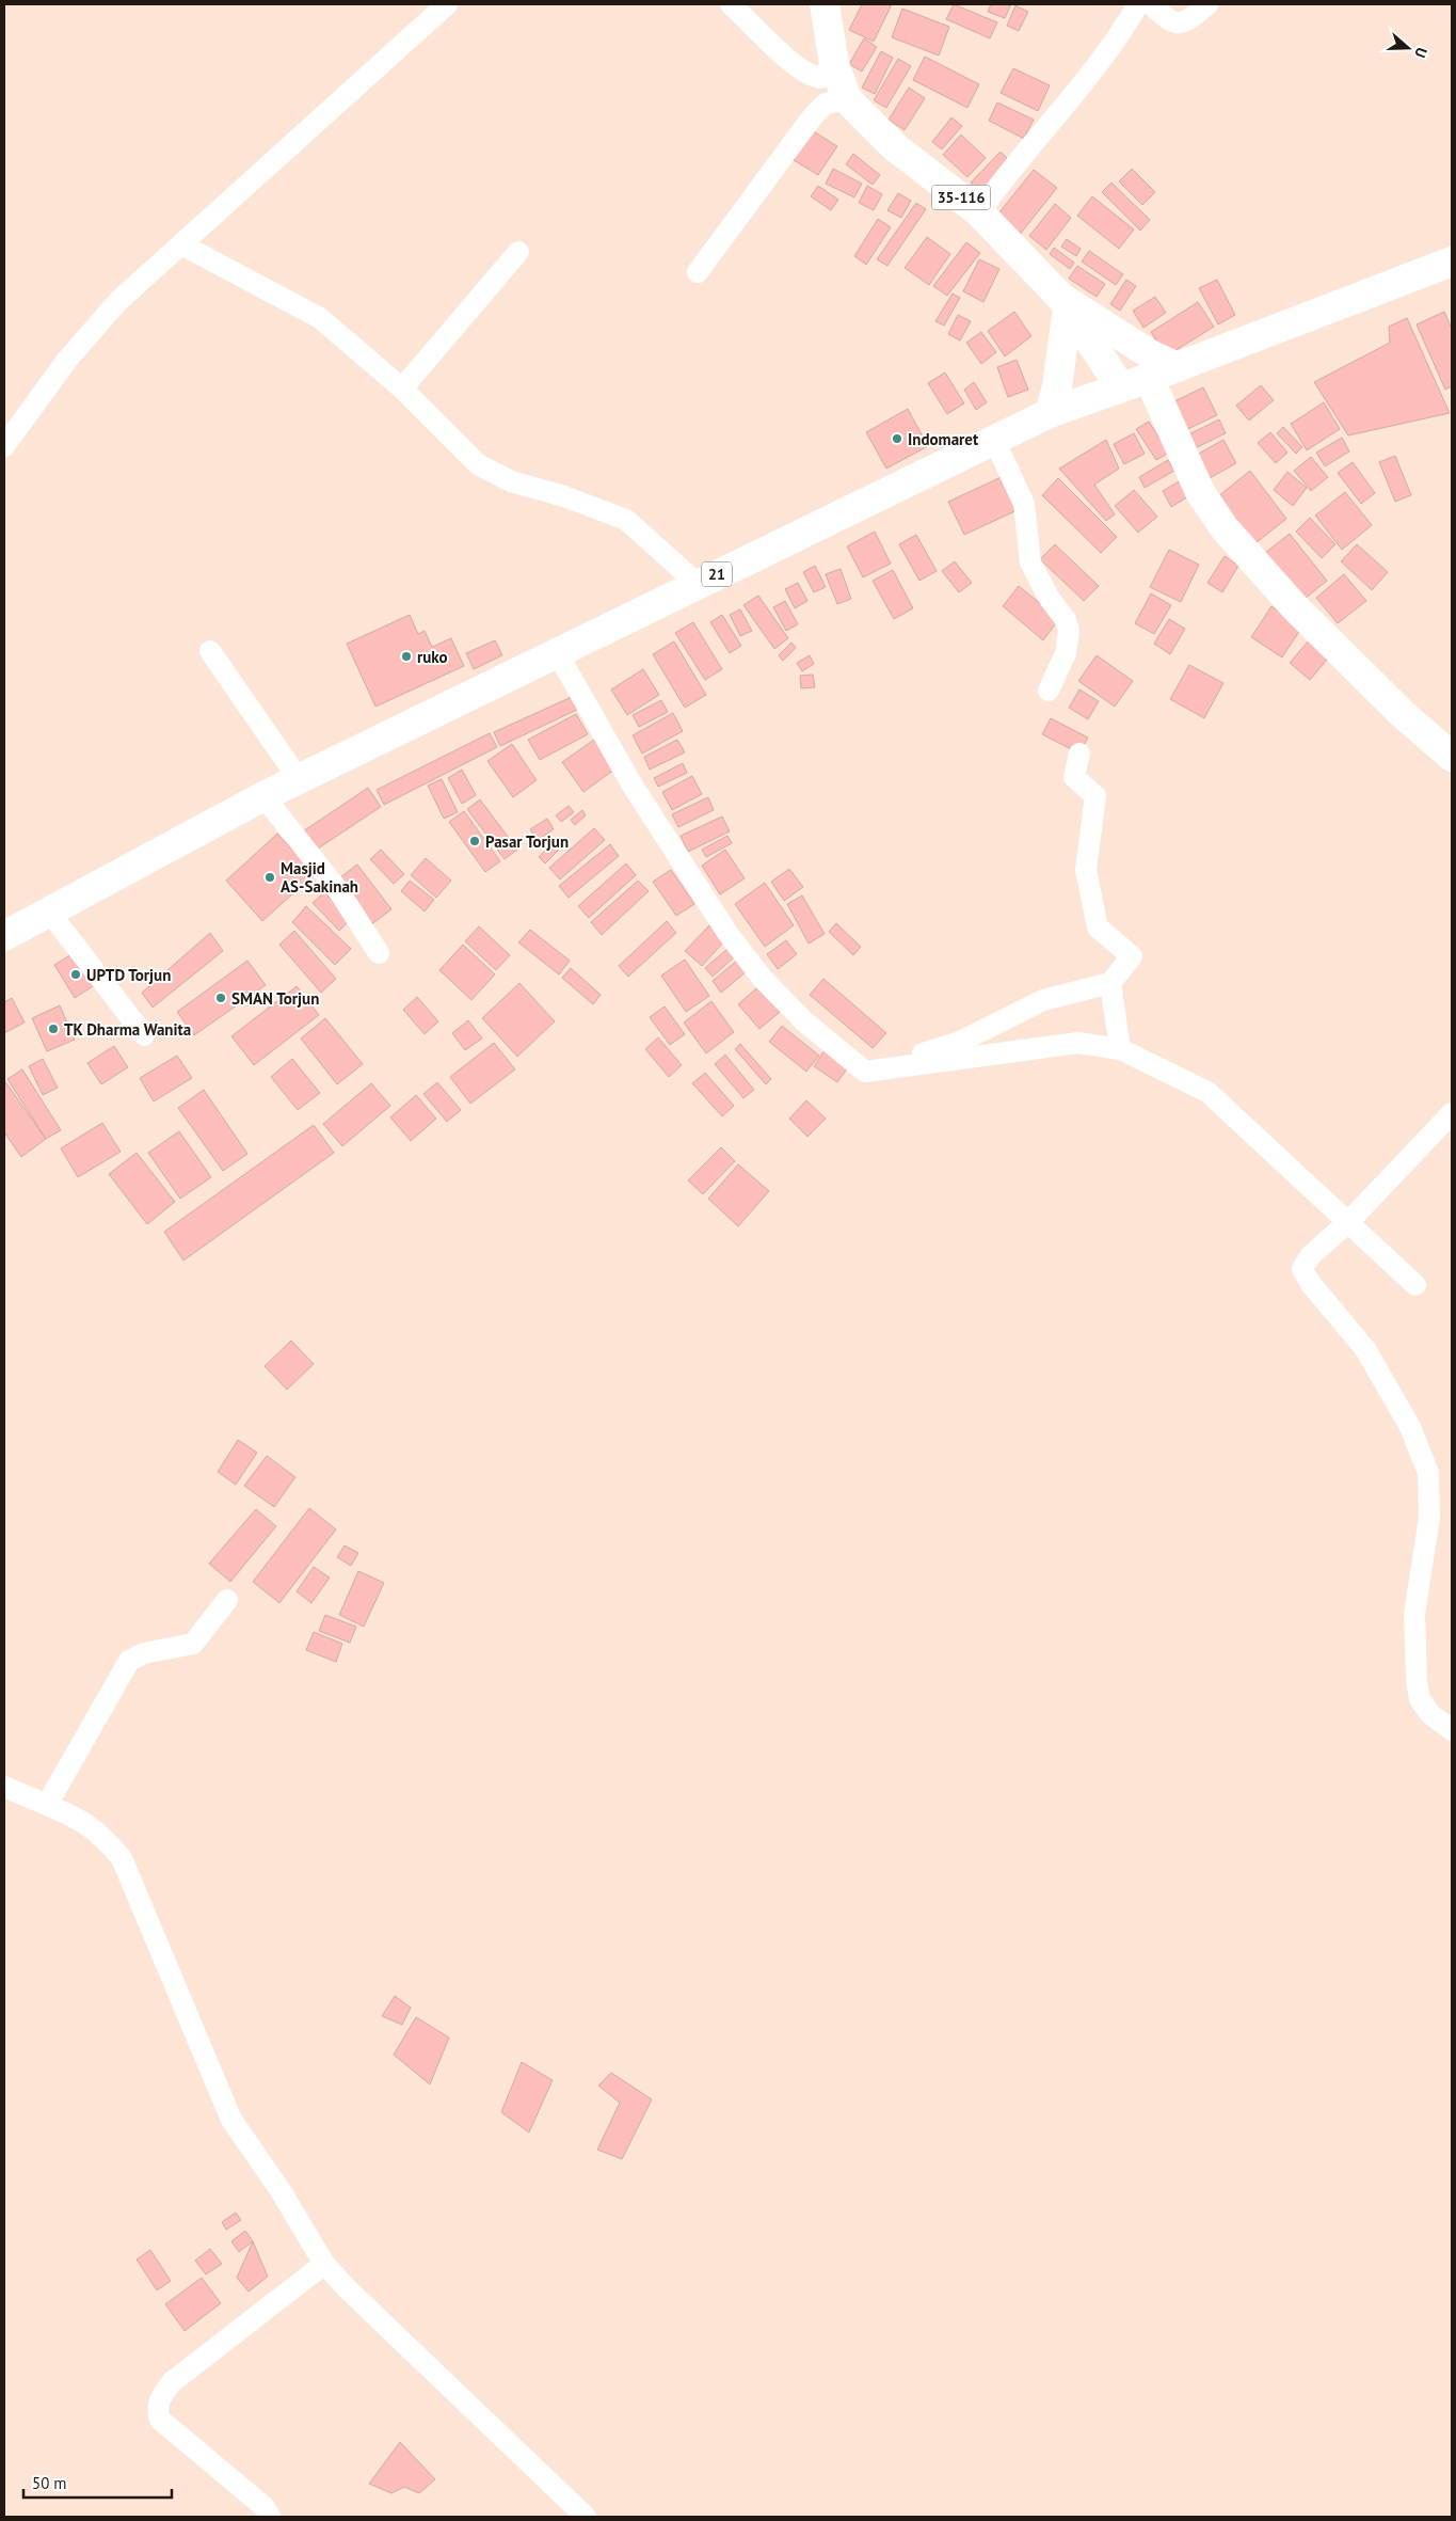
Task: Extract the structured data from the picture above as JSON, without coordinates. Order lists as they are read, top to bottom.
{
  "streets": {
    "main road": ["35-116", "21"]
  },
  "crossings": [
    ["35-116", "21"]
  ],
  "places": [
    "Indomaret",
    "ruko",
    "Pasar Torjun",
    "Masjid AS-Sakinah",
    "UPTD Torjun",
    "SMAN Torjun",
    "TK Dharma Wanita"
  ],
  "scale_bar": "50 m",
  "north": "right"
}
